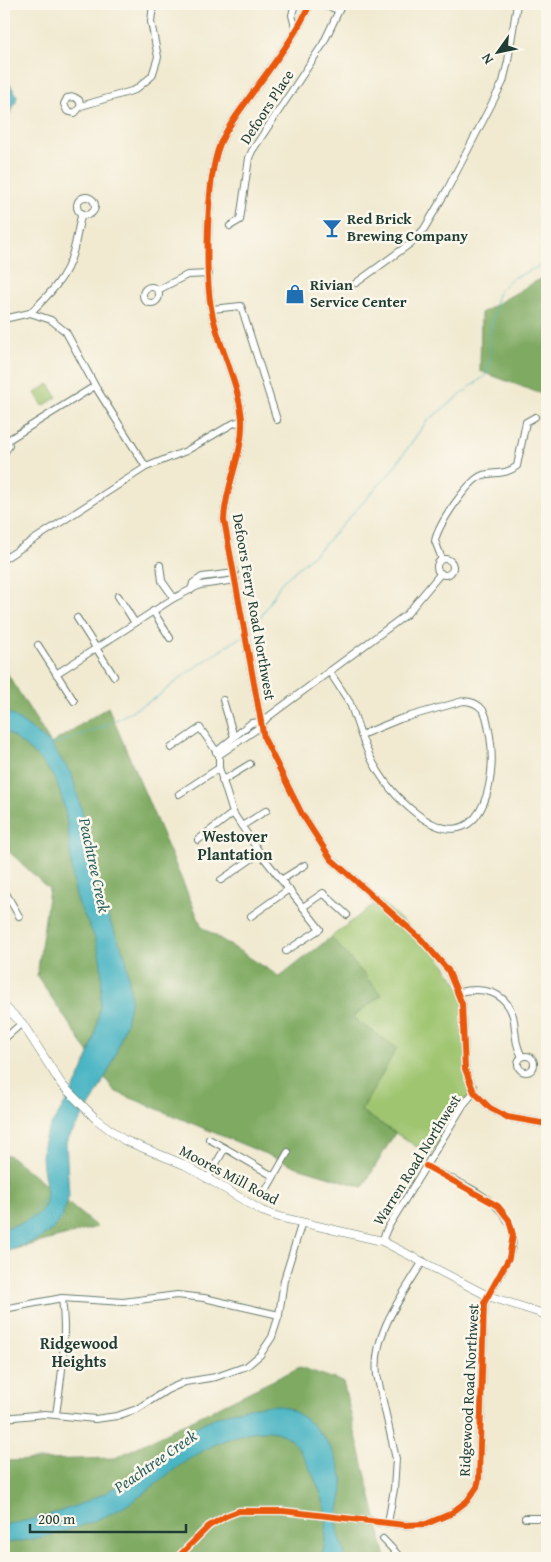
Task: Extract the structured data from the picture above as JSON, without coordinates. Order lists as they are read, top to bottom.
{
  "streets": {
    "street": [
      "Defoors Place",
      "Defoors Ferry Road Northwest",
      "Warren Road Northwest",
      "Moores Mill Road",
      "Ridgewood Road Northwest"
    ]
  },
  "crossings": [
    ["Defoors Ferry Road Northwest", "Warren Road Northwest"],
    ["Warren Road Northwest", "Moores Mill Road"],
    ["Warren Road Northwest", "Ridgewood Road Northwest"],
    ["Moores Mill Road", "Ridgewood Road Northwest"]
  ],
  "districts": ["Westover Plantation", "Ridgewood Heights"],
  "water": ["Peachtree Creek"],
  "places": {
    "bar": ["Red Brick Brewing Company"],
    "shop": ["Rivian Service Center"]
  },
  "scale_bar": "200 m",
  "north": "bottom left"
}
